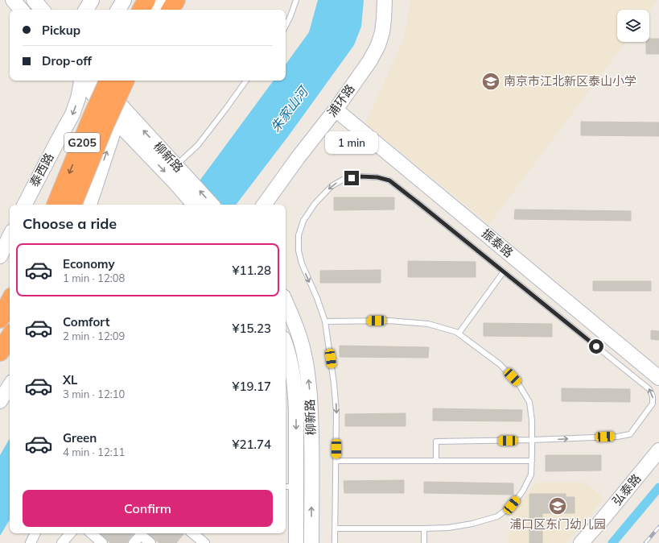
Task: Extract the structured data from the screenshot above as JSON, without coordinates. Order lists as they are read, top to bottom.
{
  "streets": {
    "highway": ["G205"],
    "main road": [
      "浦环路",
      "柳新路",
      "泰西路",
      "振泰路",
      "弘泰路"
    ]
  },
  "crossings": [
    ["浦环路", "振泰路"]
  ],
  "water": ["朱家山河"],
  "places": {
    "school or university": ["南京市江北新区泰山小学", "浦口区东门幼儿园"]
  },
  "page": {
    "banner": ["Pickup", "Drop-off"],
    "bubble": "1 min",
    "heading": "Choose a ride",
    "list": [
      {
        "name": "Economy",
        "note": "1 min · 12:08",
        "value": "¥11.28"
      },
      {
        "name": "Comfort",
        "note": "2 min · 12:09",
        "value": "¥15.23"
      },
      {
        "name": "XL",
        "note": "3 min · 12:10",
        "value": "¥19.17"
      },
      {
        "name": "Green",
        "note": "4 min · 12:11",
        "value": "¥21.74"
      }
    ],
    "buttons": "Confirm"
  }
}
